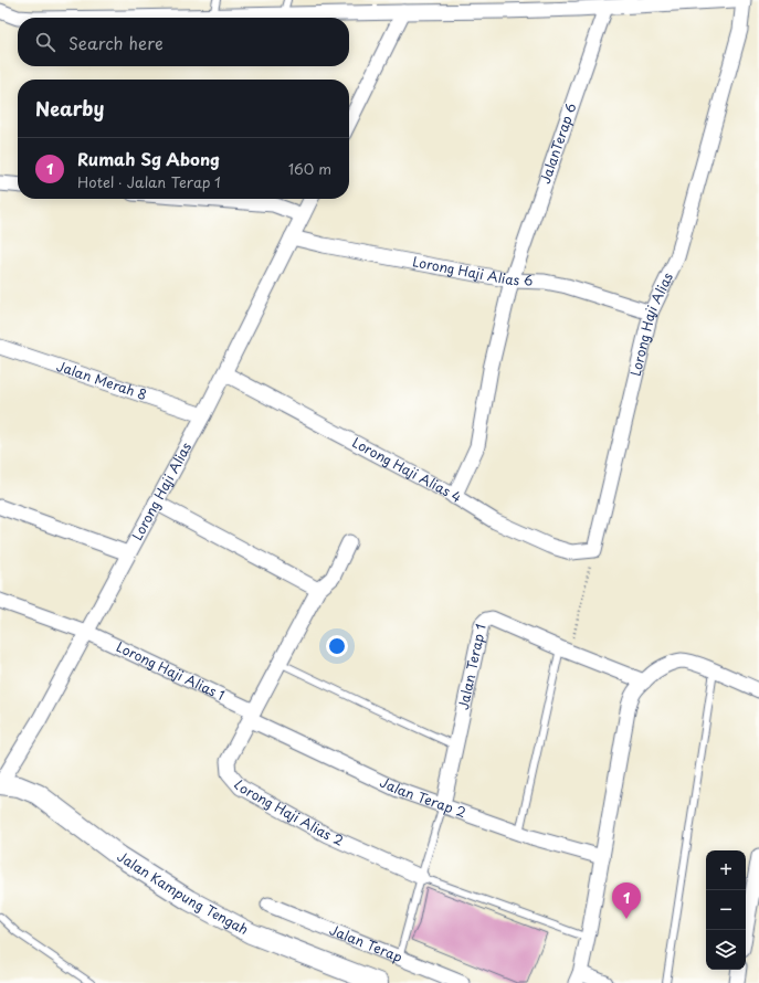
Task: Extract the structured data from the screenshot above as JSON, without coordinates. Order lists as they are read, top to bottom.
{
  "streets": {
    "street": [
      "JalanTerap 6",
      "Lorong Haji Alias 6",
      "Lorong Haji Alias",
      "Jalan Merah 8",
      "Lorong Haji Alias 4",
      "Jalan Terap 1",
      "Lorong Haji Alias 1",
      "Jalan Terap 2",
      "Lorong Haji Alias 2",
      "Jalan Kampung Tengah",
      "Jalan Terap"
    ]
  },
  "crossings": [
    ["JalanTerap 6", "Lorong Haji Alias 6"],
    ["Lorong Haji Alias 6", "Lorong Haji Alias"],
    ["Lorong Haji Alias", "Jalan Merah 8"],
    ["Lorong Haji Alias", "Lorong Haji Alias 4"],
    ["Lorong Haji Alias", "Lorong Haji Alias 1"],
    ["Lorong Haji Alias", "Jalan Kampung Tengah"],
    ["Jalan Terap 1", "Jalan Terap 2"],
    ["Lorong Haji Alias 1", "Jalan Terap 2"],
    ["Lorong Haji Alias 1", "Lorong Haji Alias 2"],
    ["Jalan Terap 2", "Lorong Haji Alias 2"]
  ],
  "page": {
    "search": "Search here",
    "heading": "Nearby",
    "list": [
      {
        "mark": "1",
        "name": "Rumah Sg Abong",
        "note": "Hotel · Jalan Terap 1",
        "value": "160 m"
      }
    ],
    "map_buttons": ["+", "−"],
    "pins": "1"
  }
}
